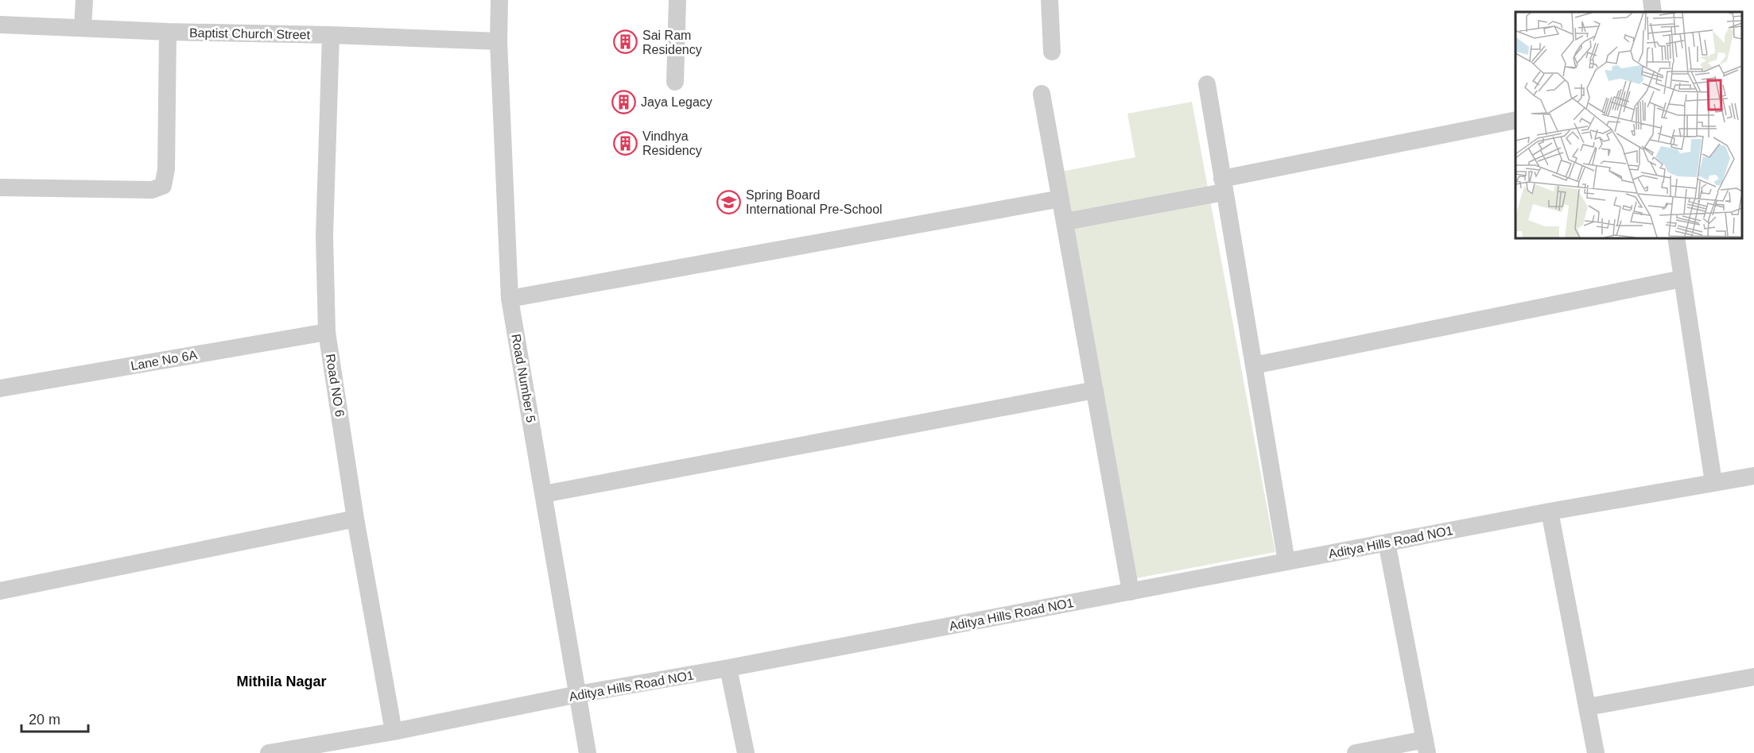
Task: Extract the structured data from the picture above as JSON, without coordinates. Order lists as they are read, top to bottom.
{
  "streets": {
    "street": [
      "Baptist Church Street",
      "Lane No 6A",
      "Road Number 5",
      "Road NO 6",
      "Aditya Hills Road NO1"
    ]
  },
  "crossings": [
    ["Baptist Church Street", "Road Number 5"],
    ["Baptist Church Street", "Road NO 6"],
    ["Lane No 6A", "Road NO 6"],
    ["Road Number 5", "Aditya Hills Road NO1"],
    ["Road NO 6", "Aditya Hills Road NO1"]
  ],
  "districts": ["Mithila Nagar"],
  "places": {
    "building": ["Sai Ram Residency", "Jaya Legacy", "Vindhya Residency"],
    "school or university": ["Spring Board International Pre-School"]
  },
  "scale_bar": "20 m"
}
